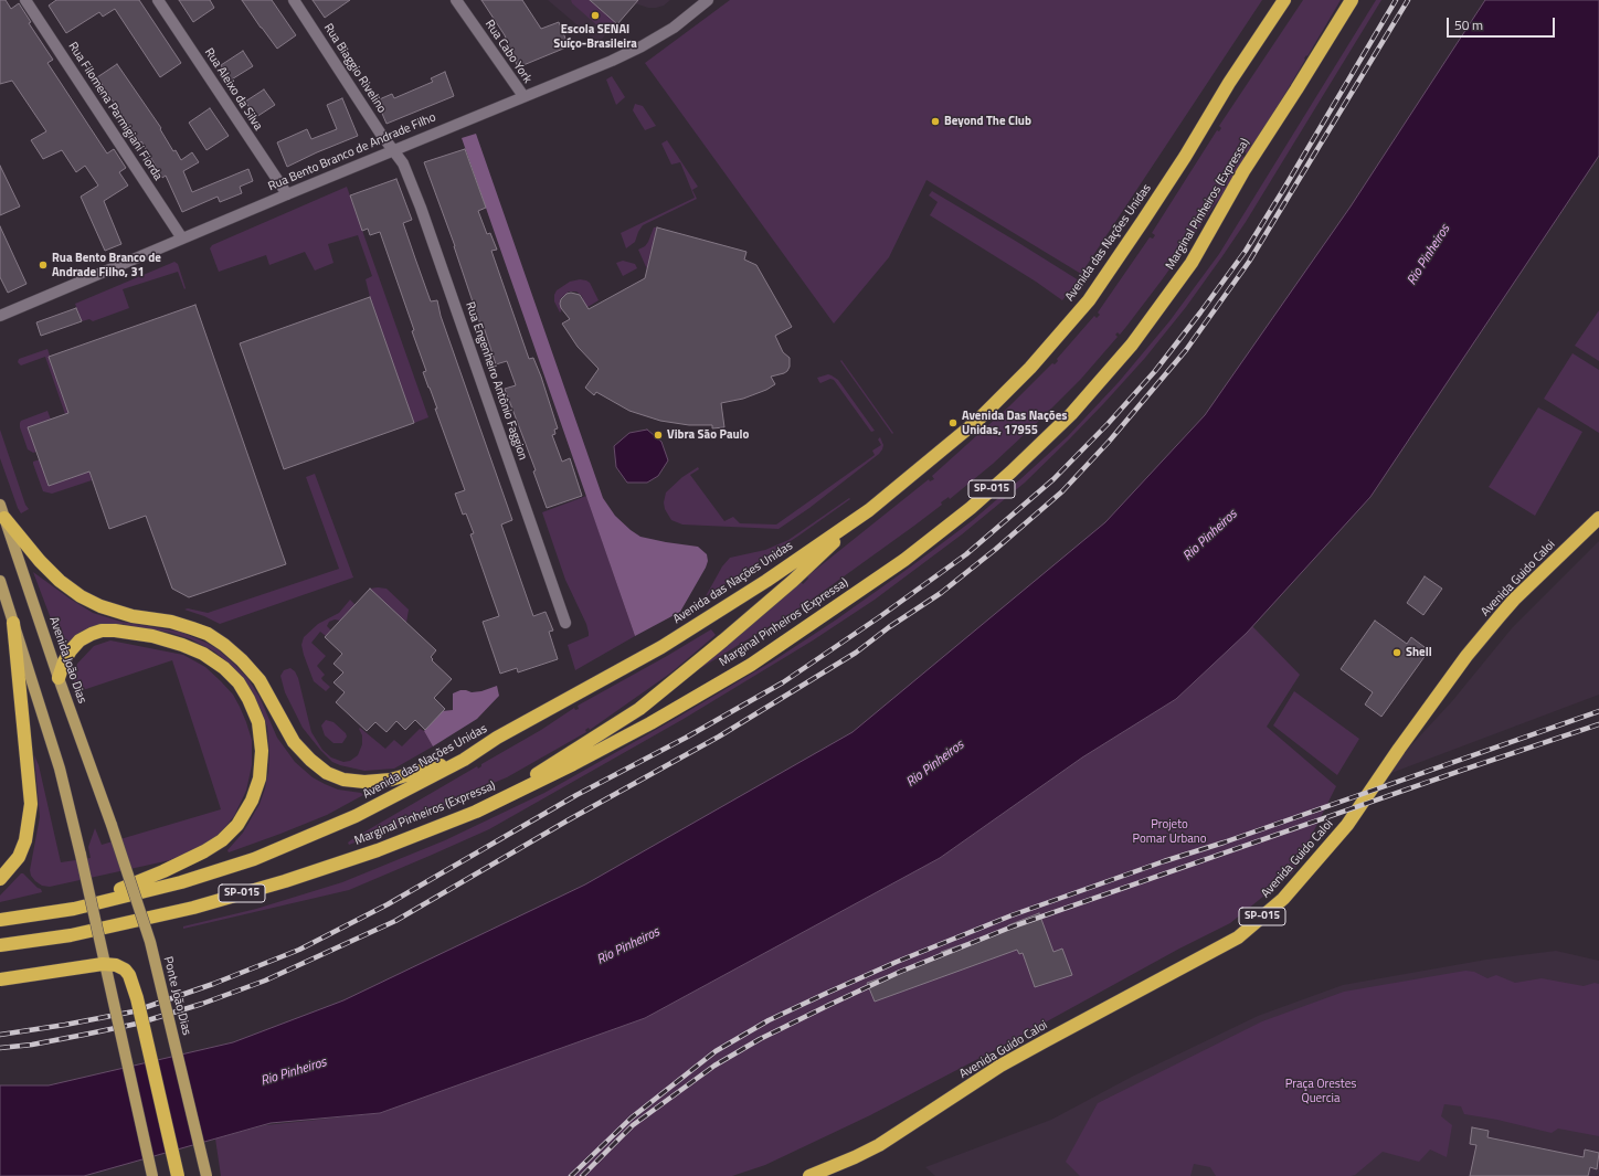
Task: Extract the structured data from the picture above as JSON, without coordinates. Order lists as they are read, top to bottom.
{
  "streets": {
    "highway": [
      "Marginal Pinheiros (Expressa)",
      "Avenida das Nações Unidas",
      "SP-015",
      "Avenida Guido Caloi"
    ],
    "main road": ["Avenida João Dias", "Ponte João Dias"],
    "street": [
      "Rua Cabo York",
      "Rua Biaggio Rivelino",
      "Rua Aleixo da Silva",
      "Rua Filomena Parmigiani Fiorda",
      "Rua Bento Branco de Andrade Filho",
      "Rua Engenheiro Antônio Faggion"
    ]
  },
  "crossings": [
    ["Rua Cabo York", "Rua Bento Branco de Andrade Filho"],
    ["Rua Biaggio Rivelino", "Rua Bento Branco de Andrade Filho"],
    ["Rua Biaggio Rivelino", "Rua Engenheiro Antônio Faggion"],
    ["Rua Aleixo da Silva", "Rua Bento Branco de Andrade Filho"],
    ["Rua Filomena Parmigiani Fiorda", "Rua Bento Branco de Andrade Filho"],
    ["Rua Bento Branco de Andrade Filho", "Rua Engenheiro Antônio Faggion"],
    ["Avenida João Dias", "Ponte João Dias"]
  ],
  "water": ["Rio Pinheiros"],
  "parks": ["Projeto Pomar Urbano", "Praça Orestes Quercia"],
  "places": [
    "Escola SENAI Suíço-Brasileira",
    "Beyond The Club",
    "Rua Bento Branco de Andrade Filho, 31",
    "Avenida Das Nações Unidas, 17955",
    "Vibra São Paulo",
    "Shell"
  ],
  "scale_bar": "50 m"
}
